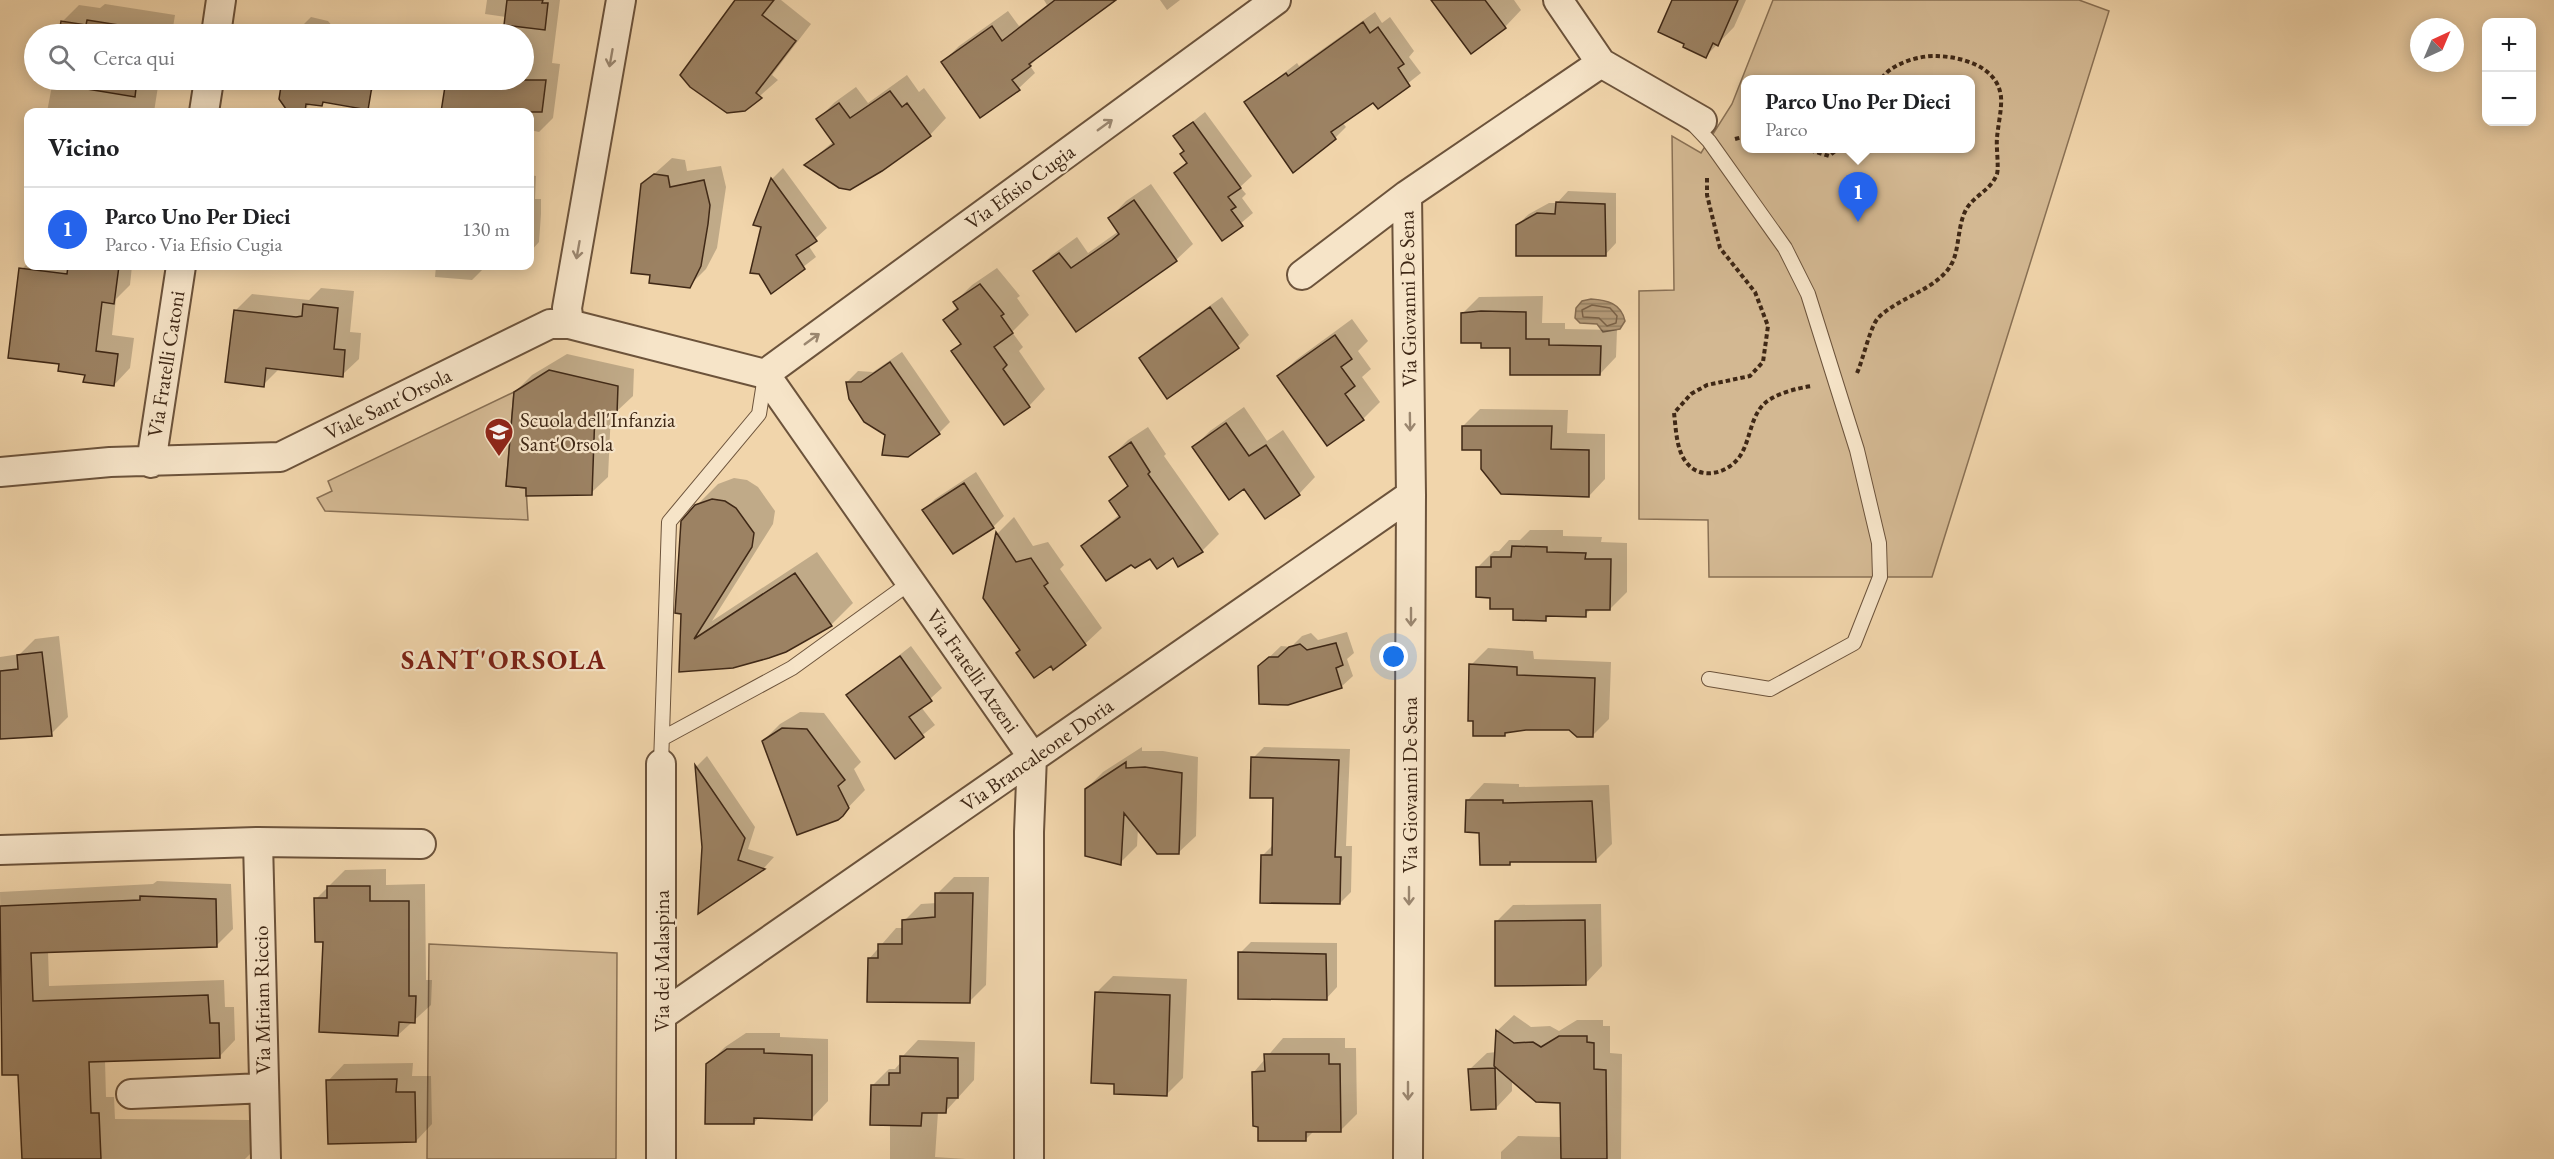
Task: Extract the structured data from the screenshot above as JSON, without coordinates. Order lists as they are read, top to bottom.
{
  "streets": {
    "street": [
      "Via Efisio Cugia",
      "Via Giovanni De Sena",
      "Via Fratelli Catoni",
      "Viale Sant'Orsola",
      "Via Fratelli Atzeni",
      "Via Brancaleone Doria",
      "Via dei Malaspina",
      "Via Miriam Riccio"
    ]
  },
  "crossings": [
    ["Via Efisio Cugia", "Viale Sant'Orsola"],
    ["Via Efisio Cugia", "Via Fratelli Atzeni"],
    ["Via Giovanni De Sena", "Via Brancaleone Doria"],
    ["Via Fratelli Catoni", "Viale Sant'Orsola"],
    ["Viale Sant'Orsola", "Via Fratelli Atzeni"],
    ["Via Fratelli Atzeni", "Via Brancaleone Doria"],
    ["Via Brancaleone Doria", "Via dei Malaspina"]
  ],
  "one_way": ["Via Efisio Cugia", "Via Giovanni De Sena"],
  "districts": ["SANT'ORSOLA"],
  "places": {
    "school or university": ["Scuola dell'Infanzia Sant'Orsola"]
  },
  "north": "top right",
  "page": {
    "map_buttons": ["+", "−"],
    "search": "Cerca qui",
    "popup": ["Parco Uno Per Dieci", "Parco"],
    "heading": "Vicino",
    "pins": "1",
    "list": [
      {
        "mark": "1",
        "name": "Parco Uno Per Dieci",
        "note": "Parco · Via Efisio Cugia",
        "value": "130 m"
      }
    ]
  }
}
